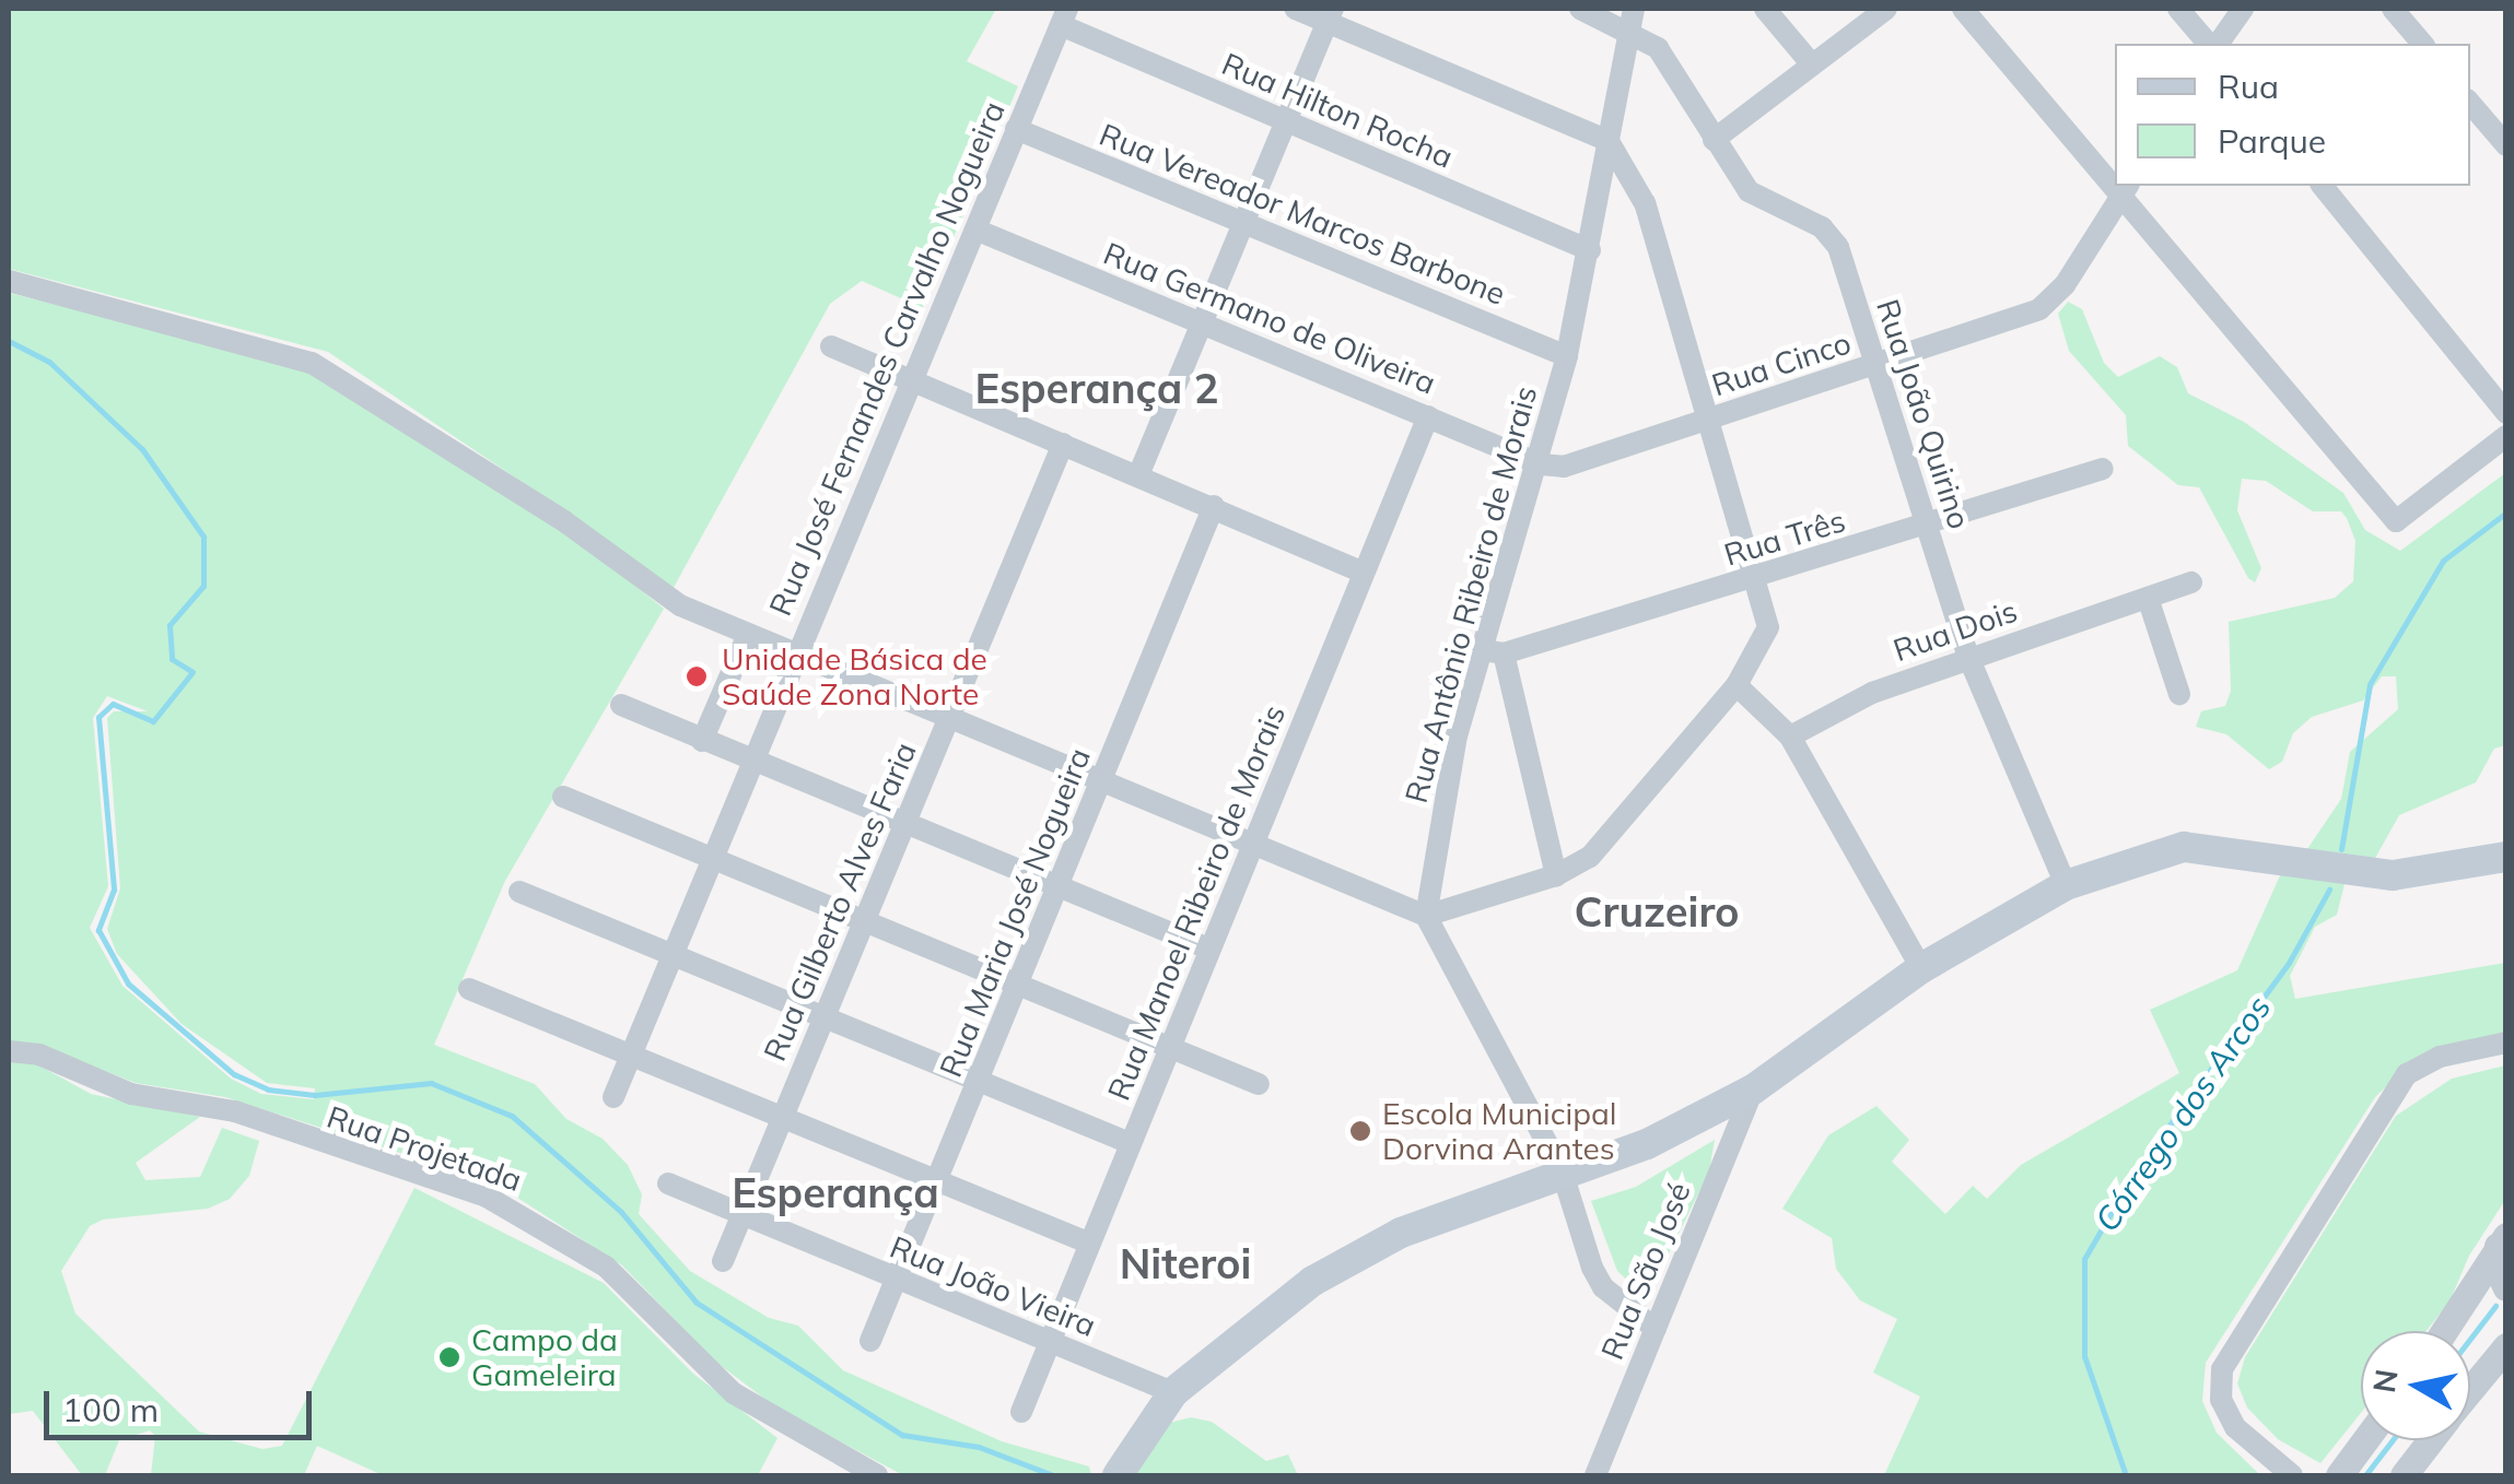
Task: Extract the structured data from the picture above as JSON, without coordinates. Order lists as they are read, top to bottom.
{
  "streets": {
    "street": [
      "Rua Hilton Rocha",
      "Rua Vereador Marcos Barbone",
      "Rua Germano de Oliveira",
      "Rua José Fernandes Carvalho Nogueira",
      "Rua Cinco",
      "Rua João Quirino",
      "Rua Três",
      "Rua Antônio Ribeiro de Morais",
      "Rua Dois",
      "Rua Gilberto Alves Faria",
      "Rua Manoel Ribeiro de Morais",
      "Rua Maria José Nogueira",
      "Rua Projetada",
      "Rua São José",
      "Rua João Vieira"
    ]
  },
  "crossings": [
    ["Rua Hilton Rocha", "Rua José Fernandes Carvalho Nogueira"],
    ["Rua Hilton Rocha", "Rua Antônio Ribeiro de Morais"],
    ["Rua Vereador Marcos Barbone", "Rua José Fernandes Carvalho Nogueira"],
    ["Rua Vereador Marcos Barbone", "Rua Antônio Ribeiro de Morais"],
    ["Rua Germano de Oliveira", "Rua José Fernandes Carvalho Nogueira"],
    ["Rua Germano de Oliveira", "Rua Cinco"],
    ["Rua Germano de Oliveira", "Rua Antônio Ribeiro de Morais"],
    ["Rua Germano de Oliveira", "Rua Manoel Ribeiro de Morais"],
    ["Rua Cinco", "Rua João Quirino"],
    ["Rua Cinco", "Rua Antônio Ribeiro de Morais"],
    ["Rua João Quirino", "Rua Três"],
    ["Rua João Quirino", "Rua Antônio Ribeiro de Morais"],
    ["Rua João Quirino", "Rua Dois"],
    ["Rua Três", "Rua Antônio Ribeiro de Morais"],
    ["Rua Gilberto Alves Faria", "Rua João Vieira"],
    ["Rua Manoel Ribeiro de Morais", "Rua João Vieira"],
    ["Rua Maria José Nogueira", "Rua João Vieira"]
  ],
  "districts": [
    "Esperança 2",
    "Cruzeiro",
    "Esperança",
    "Niteroi"
  ],
  "water": ["Córrego dos Arcos"],
  "places": ["Unidade Básica de Saúde Zona Norte", "Escola Municipal Dorvina Arantes", "Campo da Gameleira"],
  "legend": ["Rua", "Parque"],
  "scale_bar": "100 m",
  "north": "left"
}
